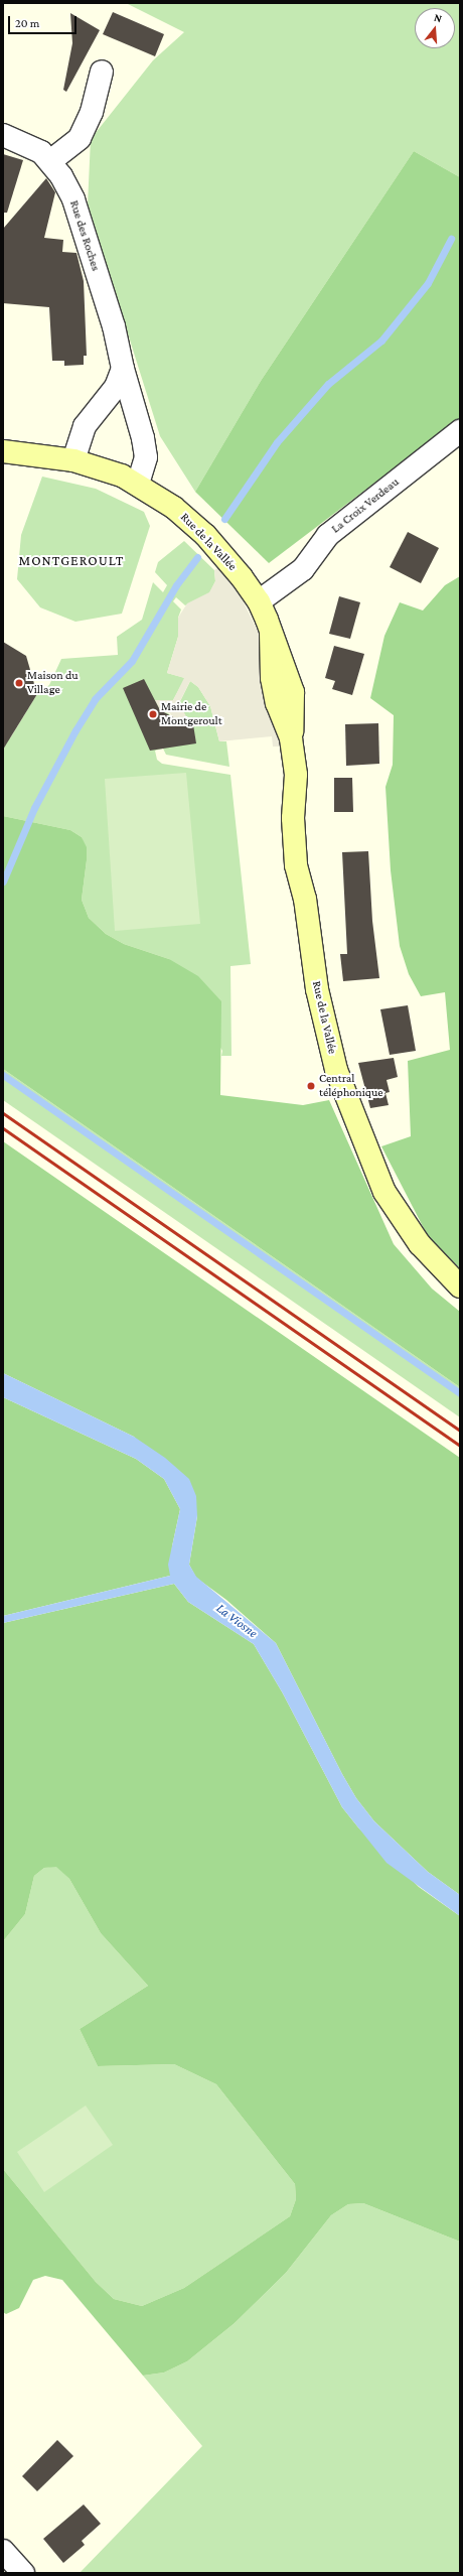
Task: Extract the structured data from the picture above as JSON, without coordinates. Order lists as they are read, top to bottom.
{
  "streets": {
    "main road": ["Rue de la Vallée"],
    "street": ["Rue des Roches", "La Croix Verdeau"]
  },
  "crossings": [
    ["Rue des Roches", "Rue de la Vallée"],
    ["La Croix Verdeau", "Rue de la Vallée"]
  ],
  "districts": ["MONTGEROULT"],
  "water": ["La Viosne"],
  "places": ["Maison du Village", "Mairie de Montgeroult", "Central téléphonique"],
  "scale_bar": "20 m",
  "north": "top"
}
